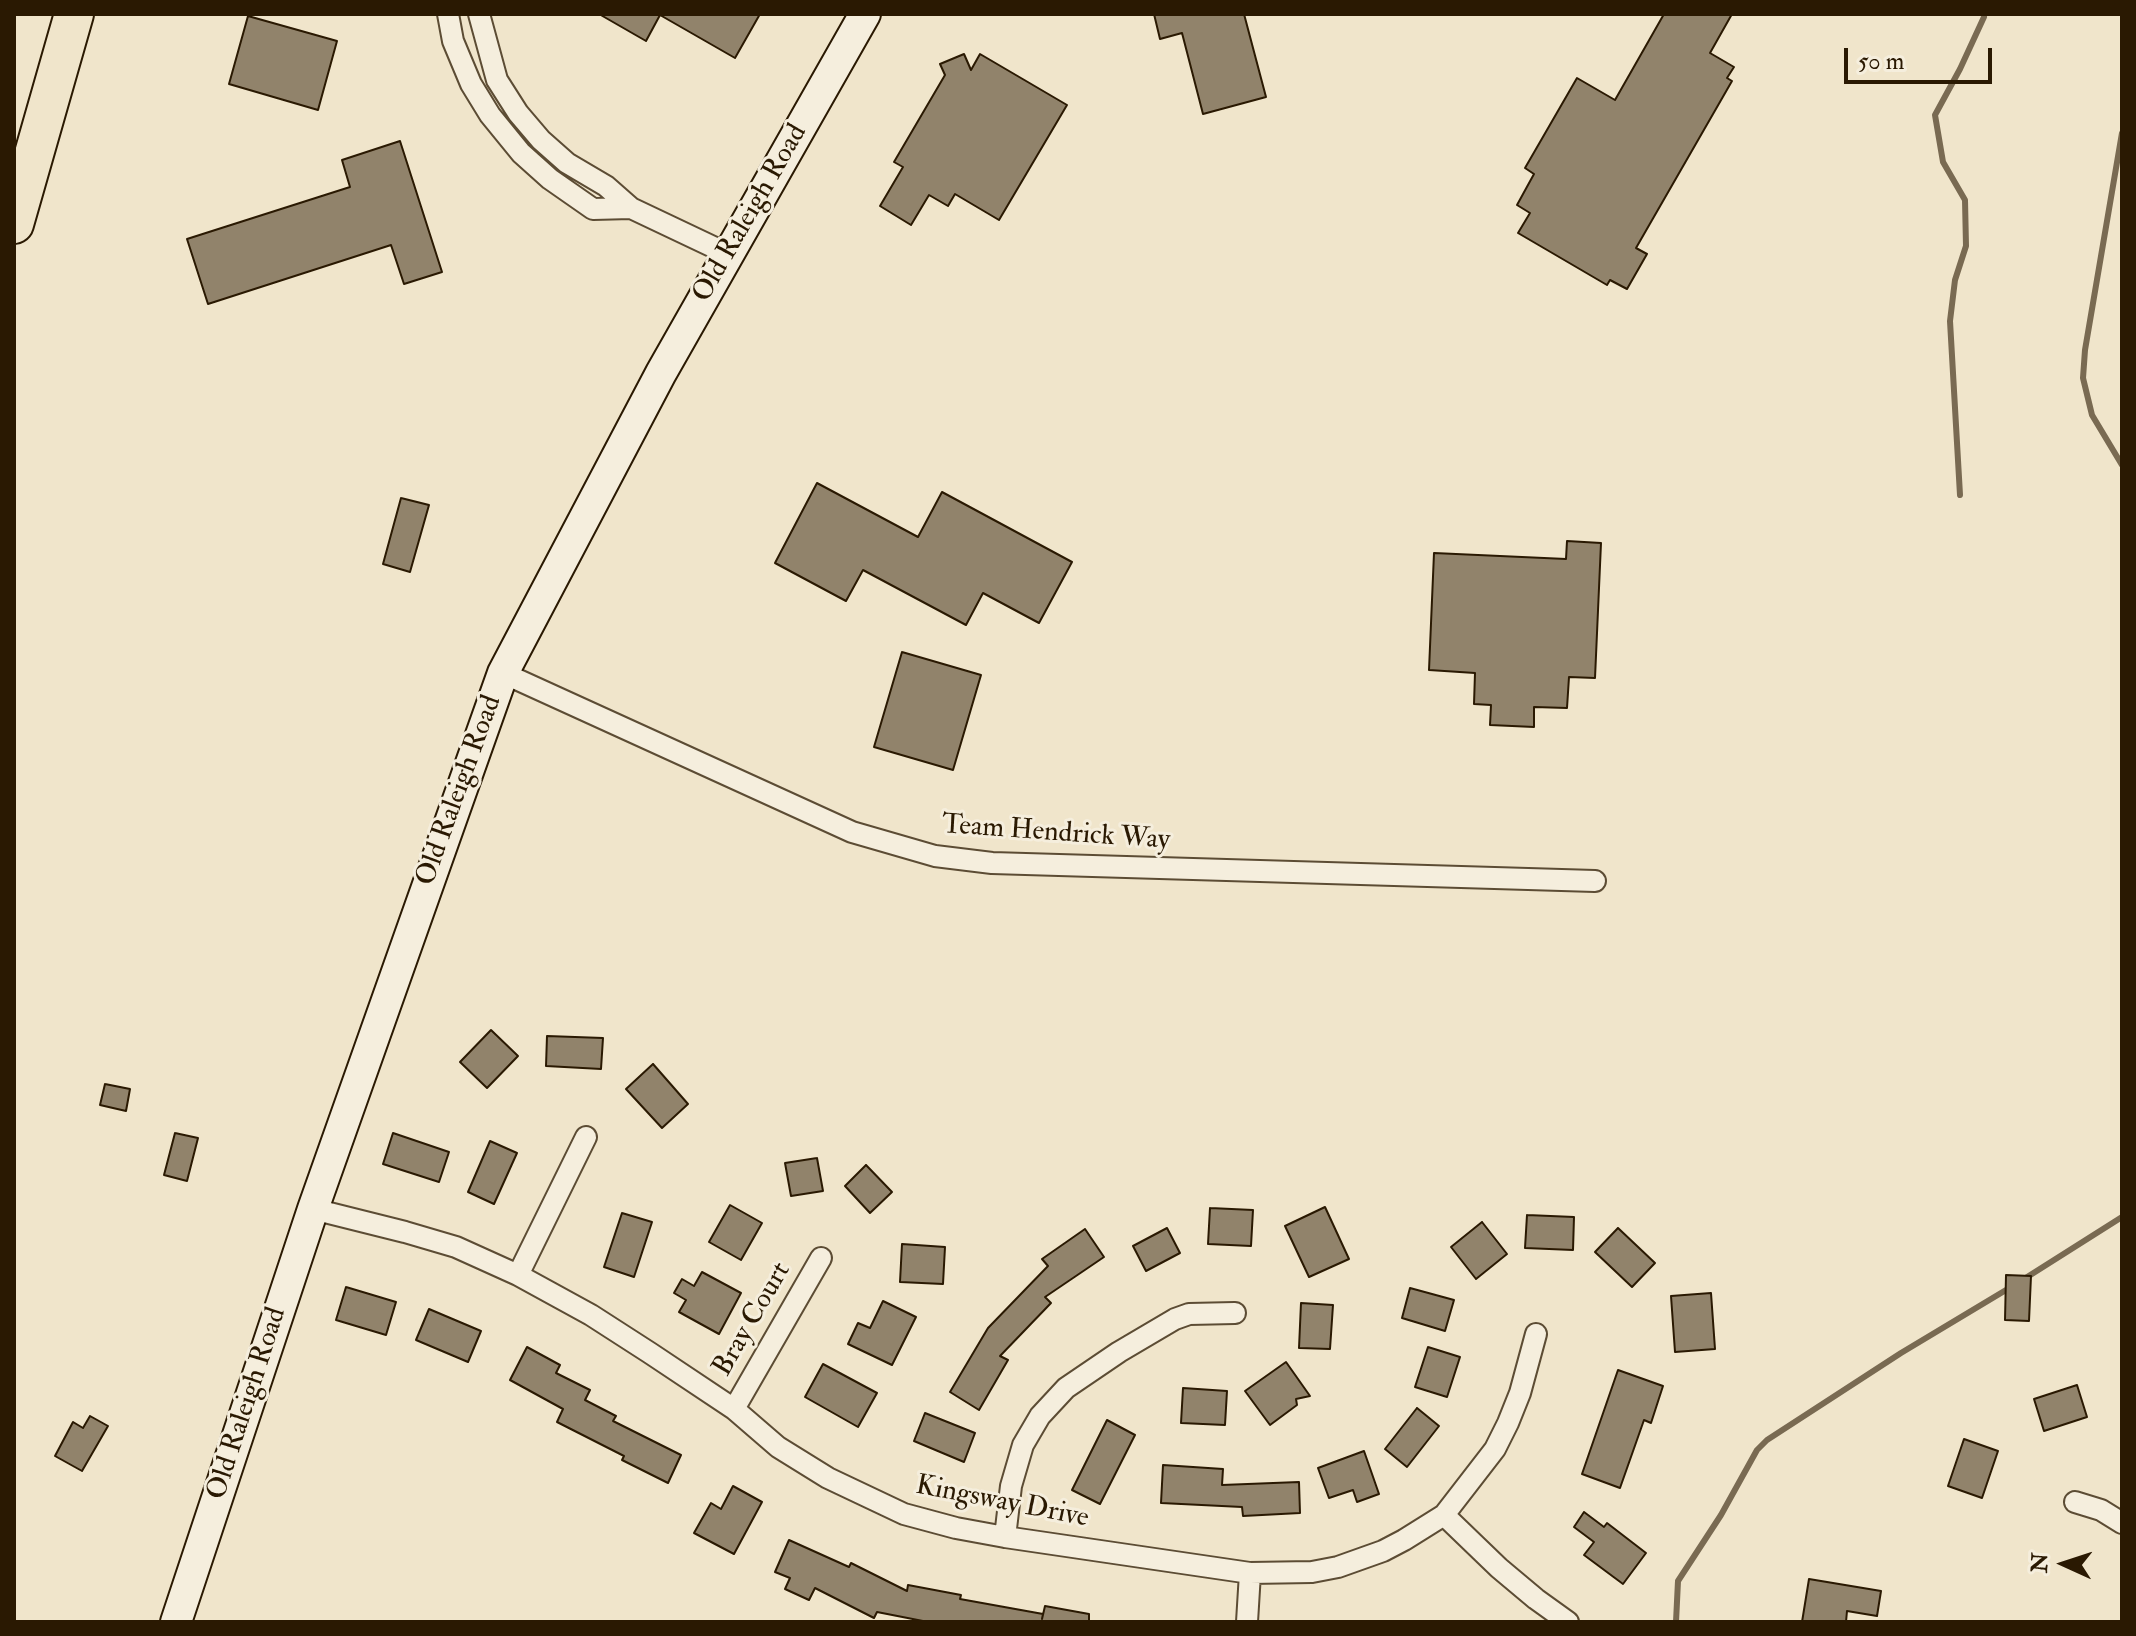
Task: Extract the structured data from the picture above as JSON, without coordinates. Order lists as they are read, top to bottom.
{
  "streets": {
    "street": [
      "Old Raleigh Road",
      "Team Hendrick Way",
      "Bray Court",
      "Kingsway Drive"
    ]
  },
  "crossings": [
    ["Old Raleigh Road", "Team Hendrick Way"],
    ["Old Raleigh Road", "Kingsway Drive"],
    ["Bray Court", "Kingsway Drive"]
  ],
  "scale_bar": "50 m",
  "north": "left"
}
